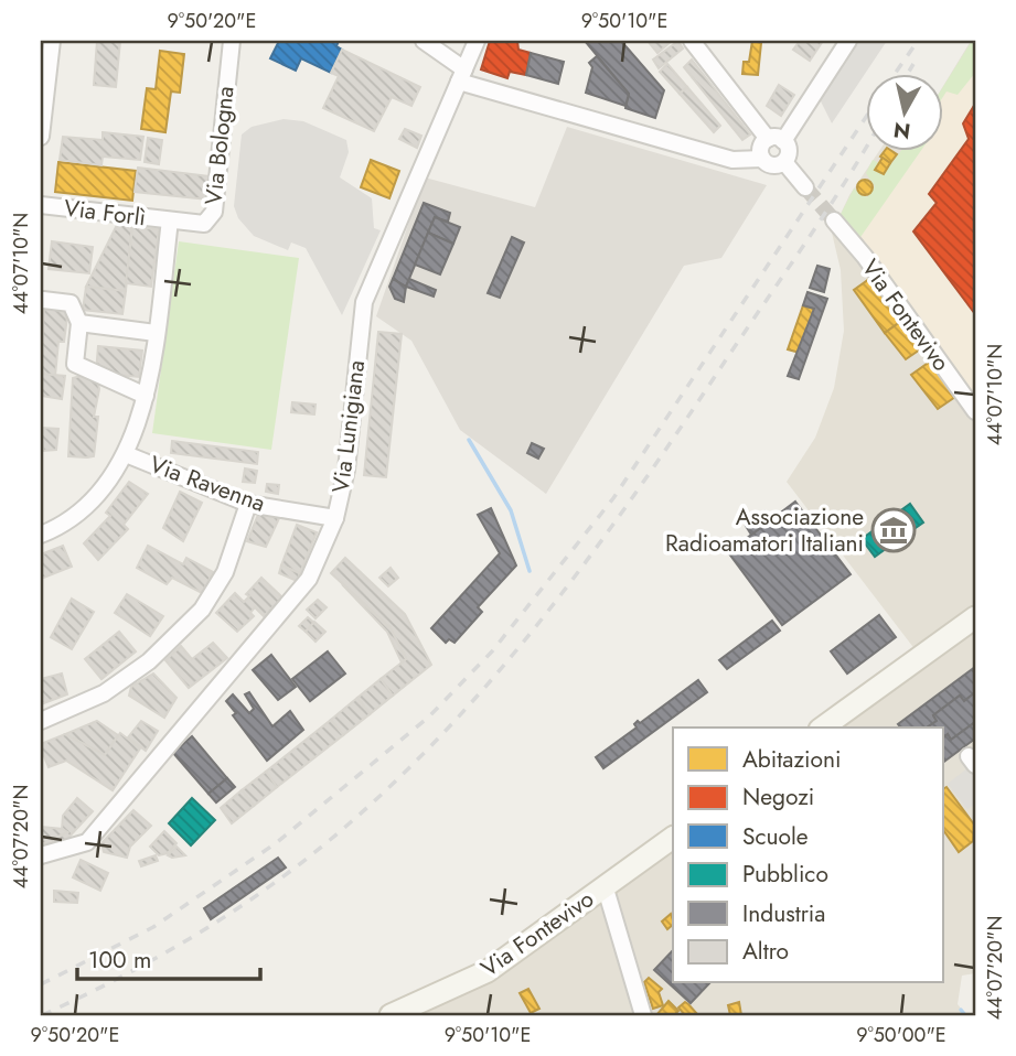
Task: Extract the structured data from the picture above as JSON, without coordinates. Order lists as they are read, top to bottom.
{
  "streets": {
    "street": [
      "Via Bologna",
      "Via Forlì",
      "Via Fontevivo",
      "Via Lunigiana",
      "Via Ravenna"
    ]
  },
  "crossings": [
    ["Via Bologna", "Via Forlì"],
    ["Via Bologna", "Via Ravenna"],
    ["Via Lunigiana", "Via Ravenna"]
  ],
  "places": {
    "museum": ["Associazione Radioamatori Italiani"]
  },
  "legend": [
    "Abitazioni",
    "Negozi",
    "Scuole",
    "Pubblico",
    "Industria",
    "Altro"
  ],
  "scale_bar": "100 m",
  "north": "bottom",
  "coordinates": [
    "9°50'20\"E",
    "9°50'10\"E",
    "44°07'10\"N",
    "44°07'20\"N",
    "9°50'00\"E"
  ]
}
